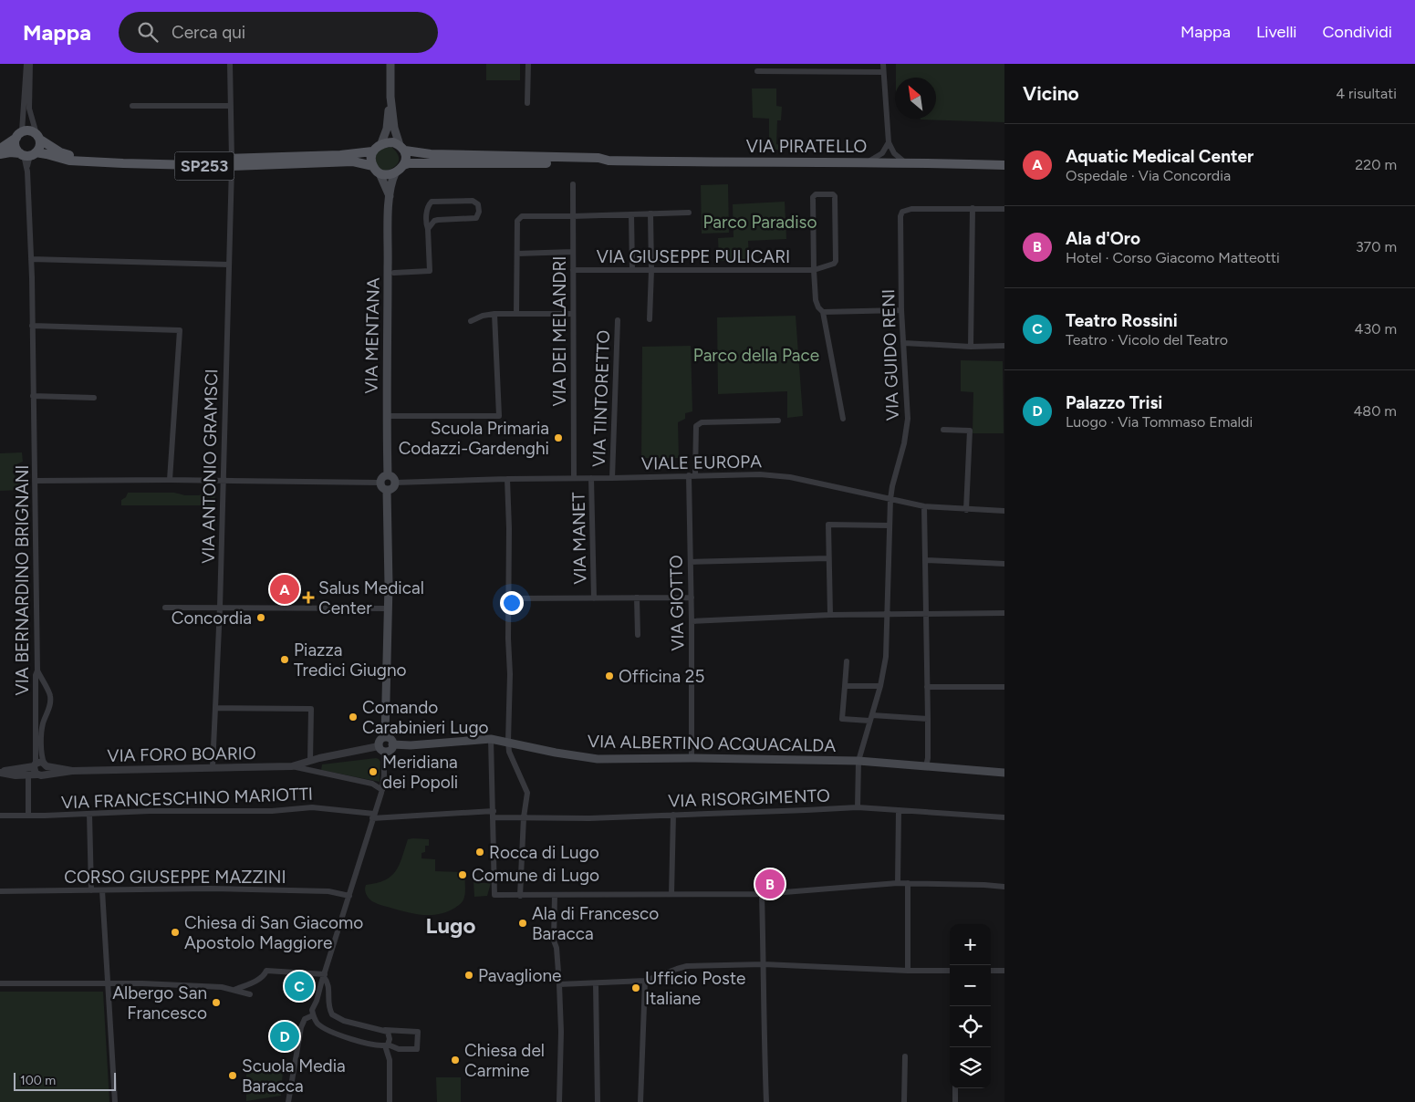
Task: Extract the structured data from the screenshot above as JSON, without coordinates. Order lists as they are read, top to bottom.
{
  "streets": {
    "main road": [
      "VIA PIRATELLO",
      "SP253",
      "VIA MENTANA",
      "VIA ALBERTINO ACQUACALDA"
    ],
    "street": [
      "VIA GIUSEPPE PULICARI",
      "VIA DEI MELANDRI",
      "VIA GUIDO RENI",
      "VIA TINTORETTO",
      "VIALE EUROPA",
      "VIA ANTONIO GRAMSCI",
      "VIA MANET",
      "VIA BERNARDINO BRIGNANI",
      "VIA GIOTTO",
      "VIA FORO BOARIO",
      "VIA FRANCESCHINO MARIOTTI",
      "VIA RISORGIMENTO",
      "CORSO GIUSEPPE MAZZINI"
    ]
  },
  "crossings": [
    ["VIA PIRATELLO", "SP253"],
    ["VIA PIRATELLO", "VIA MENTANA"],
    ["SP253", "VIA MENTANA"],
    ["SP253", "VIA ANTONIO GRAMSCI"],
    ["SP253", "VIA BERNARDINO BRIGNANI"],
    ["VIA GIUSEPPE PULICARI", "VIA DEI MELANDRI"],
    ["VIA DEI MELANDRI", "VIALE EUROPA"],
    ["VIA MENTANA", "VIALE EUROPA"],
    ["VIA GUIDO RENI", "VIALE EUROPA"],
    ["VIA GUIDO RENI", "VIA ALBERTINO ACQUACALDA"],
    ["VIA GUIDO RENI", "VIA RISORGIMENTO"],
    ["VIA TINTORETTO", "VIALE EUROPA"],
    ["VIALE EUROPA", "VIA MANET"],
    ["VIALE EUROPA", "VIA GIOTTO"],
    ["VIA ANTONIO GRAMSCI", "VIA FORO BOARIO"],
    ["VIA BERNARDINO BRIGNANI", "VIA FORO BOARIO"],
    ["VIA GIOTTO", "VIA ALBERTINO ACQUACALDA"],
    ["VIA ALBERTINO ACQUACALDA", "VIA FORO BOARIO"],
    ["VIA FRANCESCHINO MARIOTTI", "VIA RISORGIMENTO"]
  ],
  "districts": ["Lugo"],
  "parks": ["Parco Paradiso", "Parco della Pace"],
  "places": {
    "other": [
      "Scuola Primaria Codazzi-Gardenghi",
      "Concordia",
      "Piazza Tredici Giugno",
      "Officina 25",
      "Comando Carabinieri Lugo",
      "Meridiana dei Popoli",
      "Rocca di Lugo",
      "Comune di Lugo",
      "Ala di Francesco Baracca",
      "Chiesa di San Giacomo Apostolo Maggiore",
      "Pavaglione",
      "Ufficio Poste Italiane",
      "Albergo San Francesco",
      "Chiesa del Carmine",
      "Scuola Media Baracca"
    ],
    "health": ["Salus Medical Center"]
  },
  "scale_bar": "100 m",
  "north": "top left",
  "page": {
    "header": "Mappa",
    "search": "Cerca qui",
    "nav": ["Mappa", "Livelli", "Condividi"],
    "heading": ["Vicino", "4 risultati"],
    "list": [
      {
        "mark": "A",
        "name": "Aquatic Medical Center",
        "note": "Ospedale · Via Concordia",
        "value": "220 m"
      },
      {
        "mark": "B",
        "name": "Ala d'Oro",
        "note": "Hotel · Corso Giacomo Matteotti",
        "value": "370 m"
      },
      {
        "mark": "C",
        "name": "Teatro Rossini",
        "note": "Teatro · Vicolo del Teatro",
        "value": "430 m"
      },
      {
        "mark": "D",
        "name": "Palazzo Trisi",
        "note": "Luogo · Via Tommaso Emaldi",
        "value": "480 m"
      }
    ],
    "pins": [
      "A",
      "B",
      "C",
      "D"
    ],
    "map_buttons": ["+", "−"],
    "scale": "100 m"
  }
}
